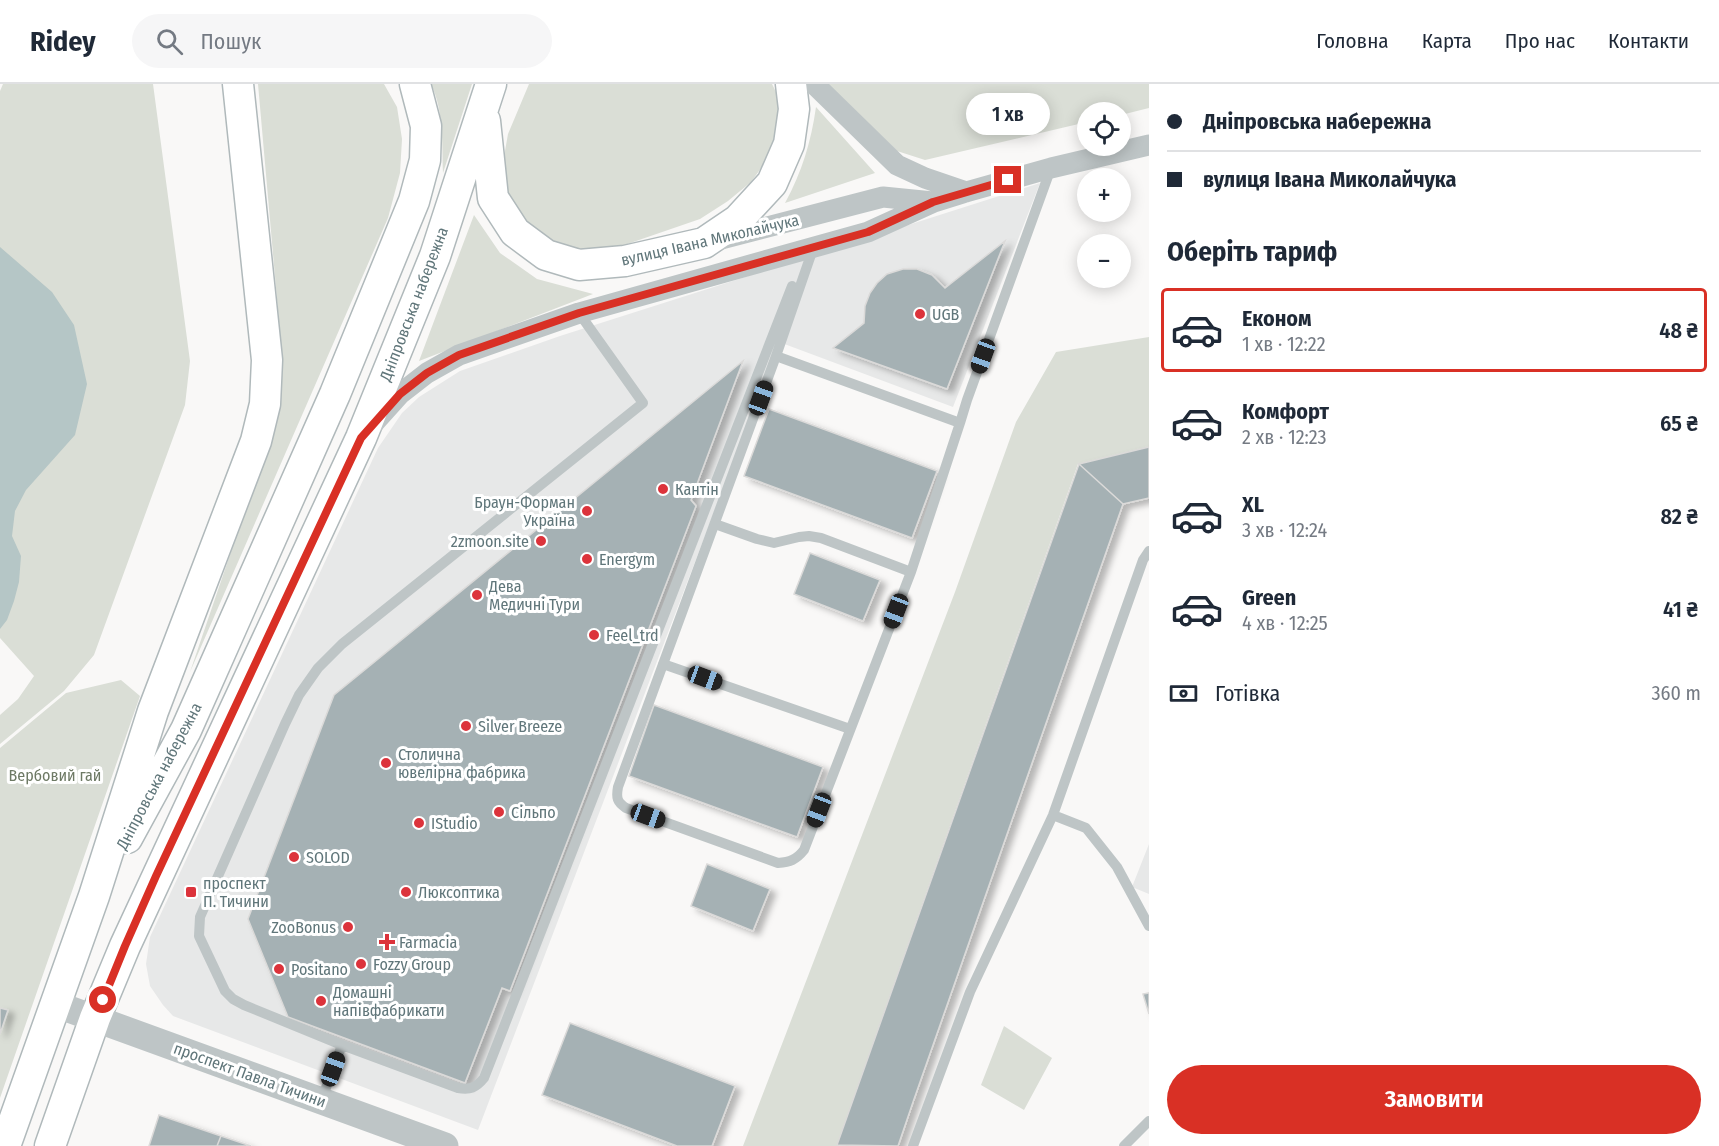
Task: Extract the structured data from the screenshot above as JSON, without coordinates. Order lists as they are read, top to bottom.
{
  "streets": {
    "main road": ["вулиця Івана Миколайчука", "Дніпровська набережна"],
    "street": ["проспект Павла Тичини"]
  },
  "crossings": [
    ["вулиця Івана Миколайчука", "Дніпровська набережна"],
    ["Дніпровська набережна", "проспект Павла Тичини"]
  ],
  "parks": ["Вербовий гай"],
  "places": {
    "other": [
      "UGB",
      "Кантін",
      "Браун-Форман Україна",
      "2zmoon.site",
      "Energym",
      "Дева Медичні Тури",
      "Feel_trd",
      "Silver Breeze",
      "Столична ювелірна фабрика",
      "Сільпо",
      "IStudio",
      "SOLOD",
      "Люксоптика",
      "ZooBonus",
      "Fozzy Group",
      "Positano",
      "Домашні напівфабрикати"
    ],
    "transit": ["проспект П. Тичини"],
    "health": ["Farmacia"]
  },
  "page": {
    "header": "Ridey",
    "search": "Пошук",
    "nav": [
      "Головна",
      "Карта",
      "Про нас",
      "Контакти"
    ],
    "banner": ["Дніпровська набережна", "вулиця Івана Миколайчука"],
    "bubble": "1 хв",
    "map_buttons": ["+", "−"],
    "heading": "Оберіть тариф",
    "list": [
      {
        "name": "Економ",
        "note": "1 хв · 12:22",
        "value": "48 ₴"
      },
      {
        "name": "Комфорт",
        "note": "2 хв · 12:23",
        "value": "65 ₴"
      },
      {
        "name": "XL",
        "note": "3 хв · 12:24",
        "value": "82 ₴"
      },
      {
        "name": "Green",
        "note": "4 хв · 12:25",
        "value": "41 ₴"
      }
    ],
    "pay": ["Готівка", "360 m"],
    "buttons": "Замовити"
  }
}
